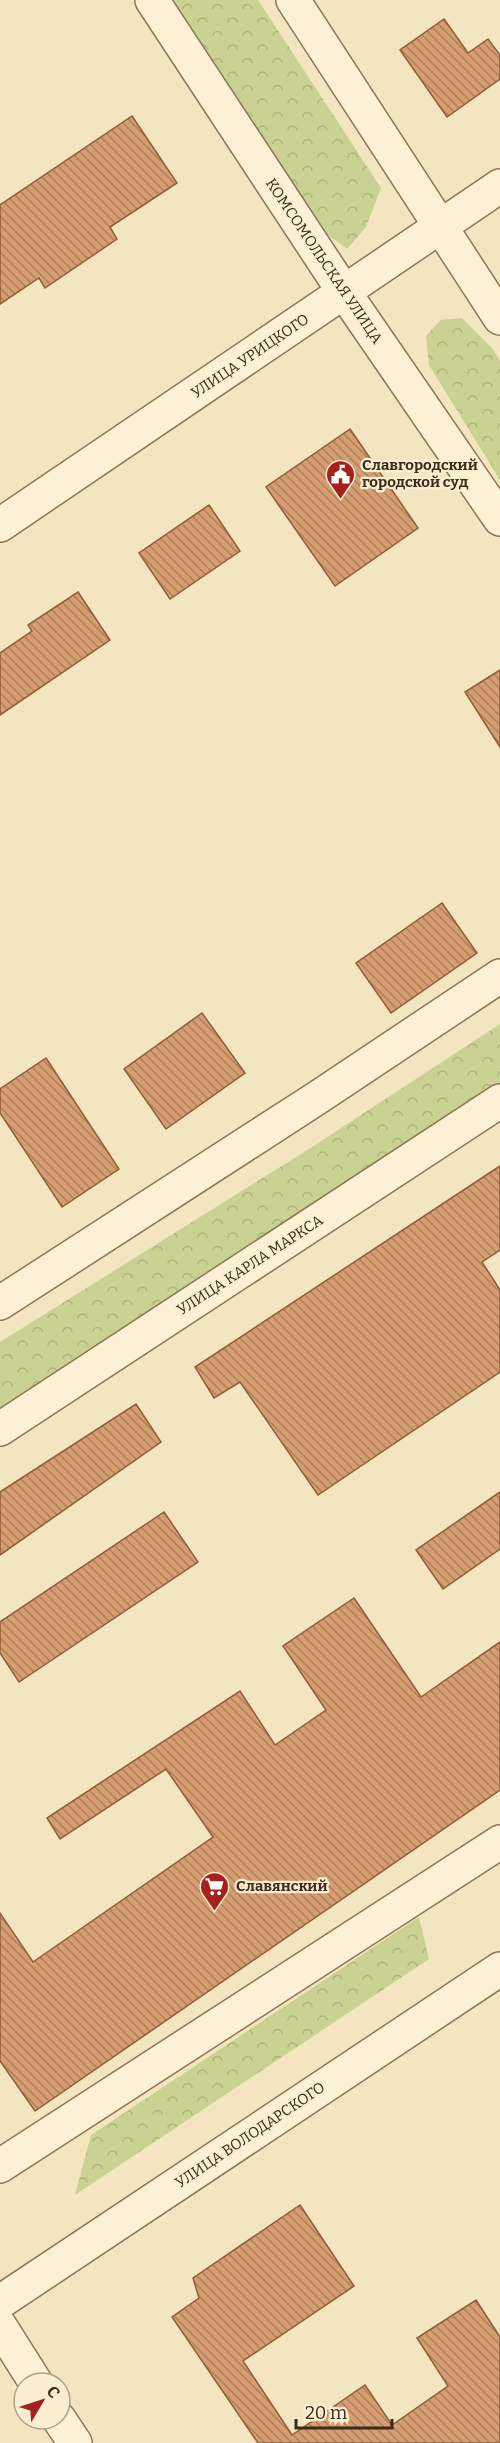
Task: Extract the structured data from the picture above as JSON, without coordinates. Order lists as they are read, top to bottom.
{
  "streets": {
    "street": [
      "КОМСОМОЛЬСКАЯ УЛИЦА",
      "УЛИЦА УРИЦКОГО",
      "УЛИЦА КАРЛА МАРКСА",
      "УЛИЦА ВОЛОДАРСКОГО"
    ]
  },
  "crossings": [
    ["КОМСОМОЛЬСКАЯ УЛИЦА", "УЛИЦА УРИЦКОГО"]
  ],
  "places": {
    "public building": ["Славгородский городской суд"],
    "supermarket": ["Славянский"]
  },
  "scale_bar": "20 m",
  "north": "top right"
}
